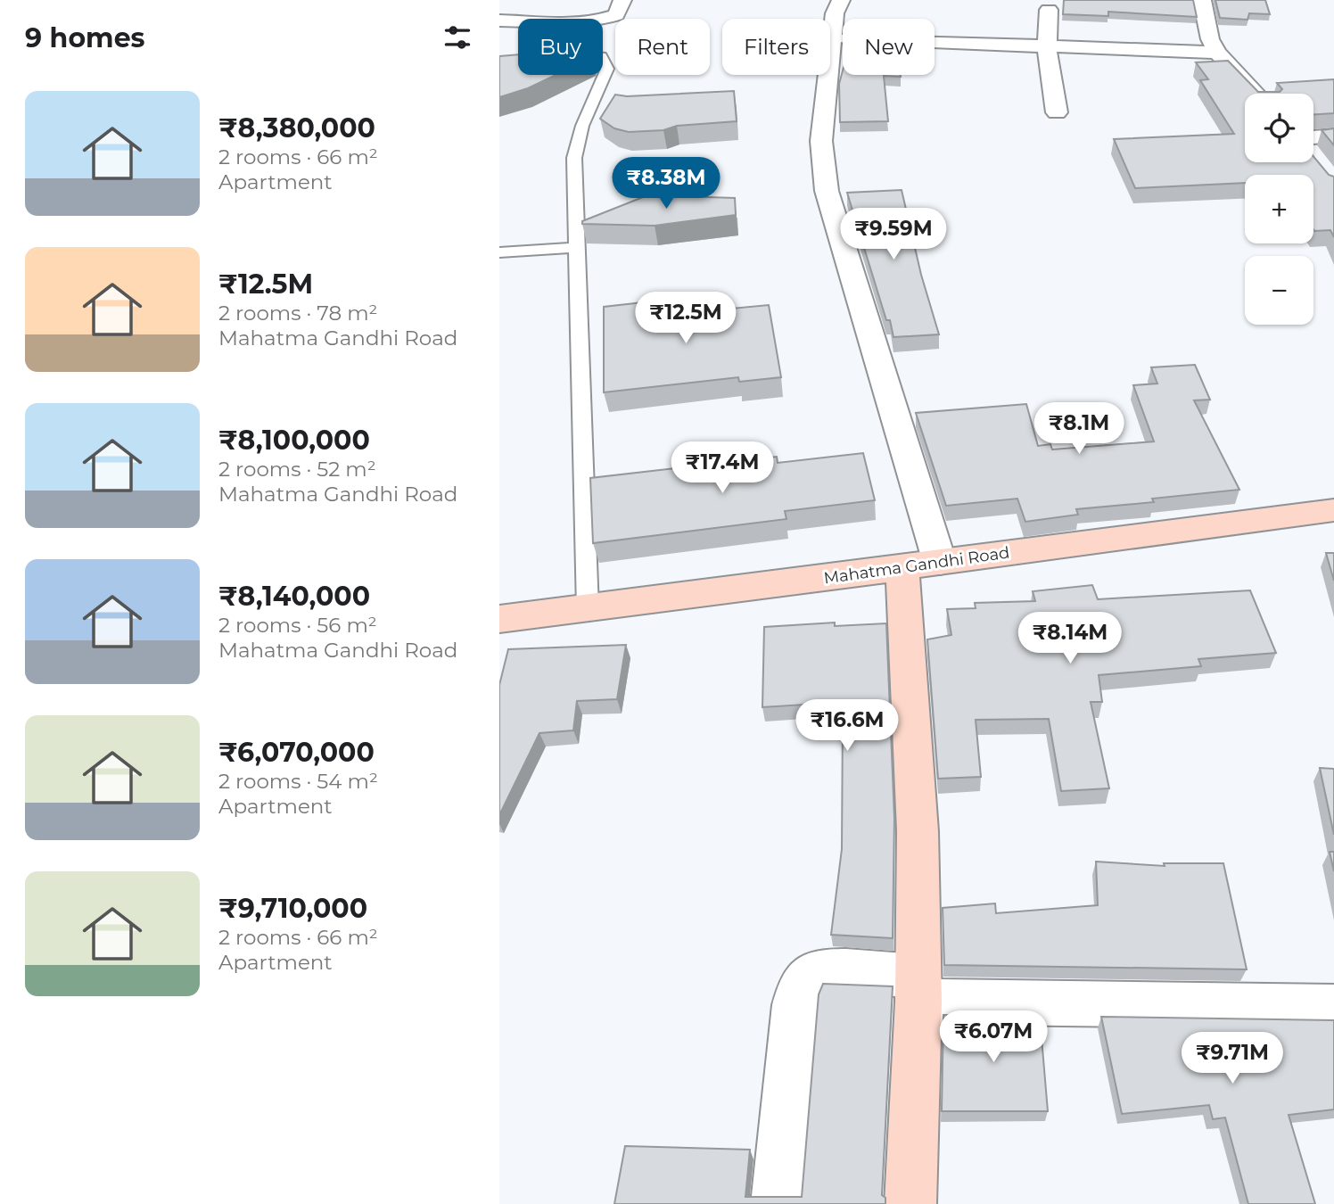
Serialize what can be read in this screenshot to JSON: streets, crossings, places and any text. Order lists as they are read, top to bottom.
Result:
{
  "streets": {
    "main road": ["Mahatma Gandhi Road"]
  },
  "page": {
    "heading": "9 homes",
    "chip": [
      "Buy",
      "Rent",
      "Filters",
      "New"
    ],
    "list": [
      {
        "name": "₹8,380,000",
        "note": "2 rooms · 66 m² · Apartment"
      },
      {
        "name": "₹12.5M",
        "note": "2 rooms · 78 m² · Mahatma Gandhi Road"
      },
      {
        "name": "₹8,100,000",
        "note": "2 rooms · 52 m² · Mahatma Gandhi Road"
      },
      {
        "name": "₹8,140,000",
        "note": "2 rooms · 56 m² · Mahatma Gandhi Road"
      },
      {
        "name": "₹6,070,000",
        "note": "2 rooms · 54 m² · Apartment"
      },
      {
        "name": "₹9,710,000",
        "note": "2 rooms · 66 m² · Apartment"
      }
    ],
    "map_buttons": ["+", "−"],
    "price": [
      "₹8.38M",
      "₹9.59M",
      "₹12.5M",
      "₹8.1M",
      "₹17.4M",
      "₹8.14M",
      "₹16.6M",
      "₹6.07M",
      "₹9.71M"
    ]
  }
}
